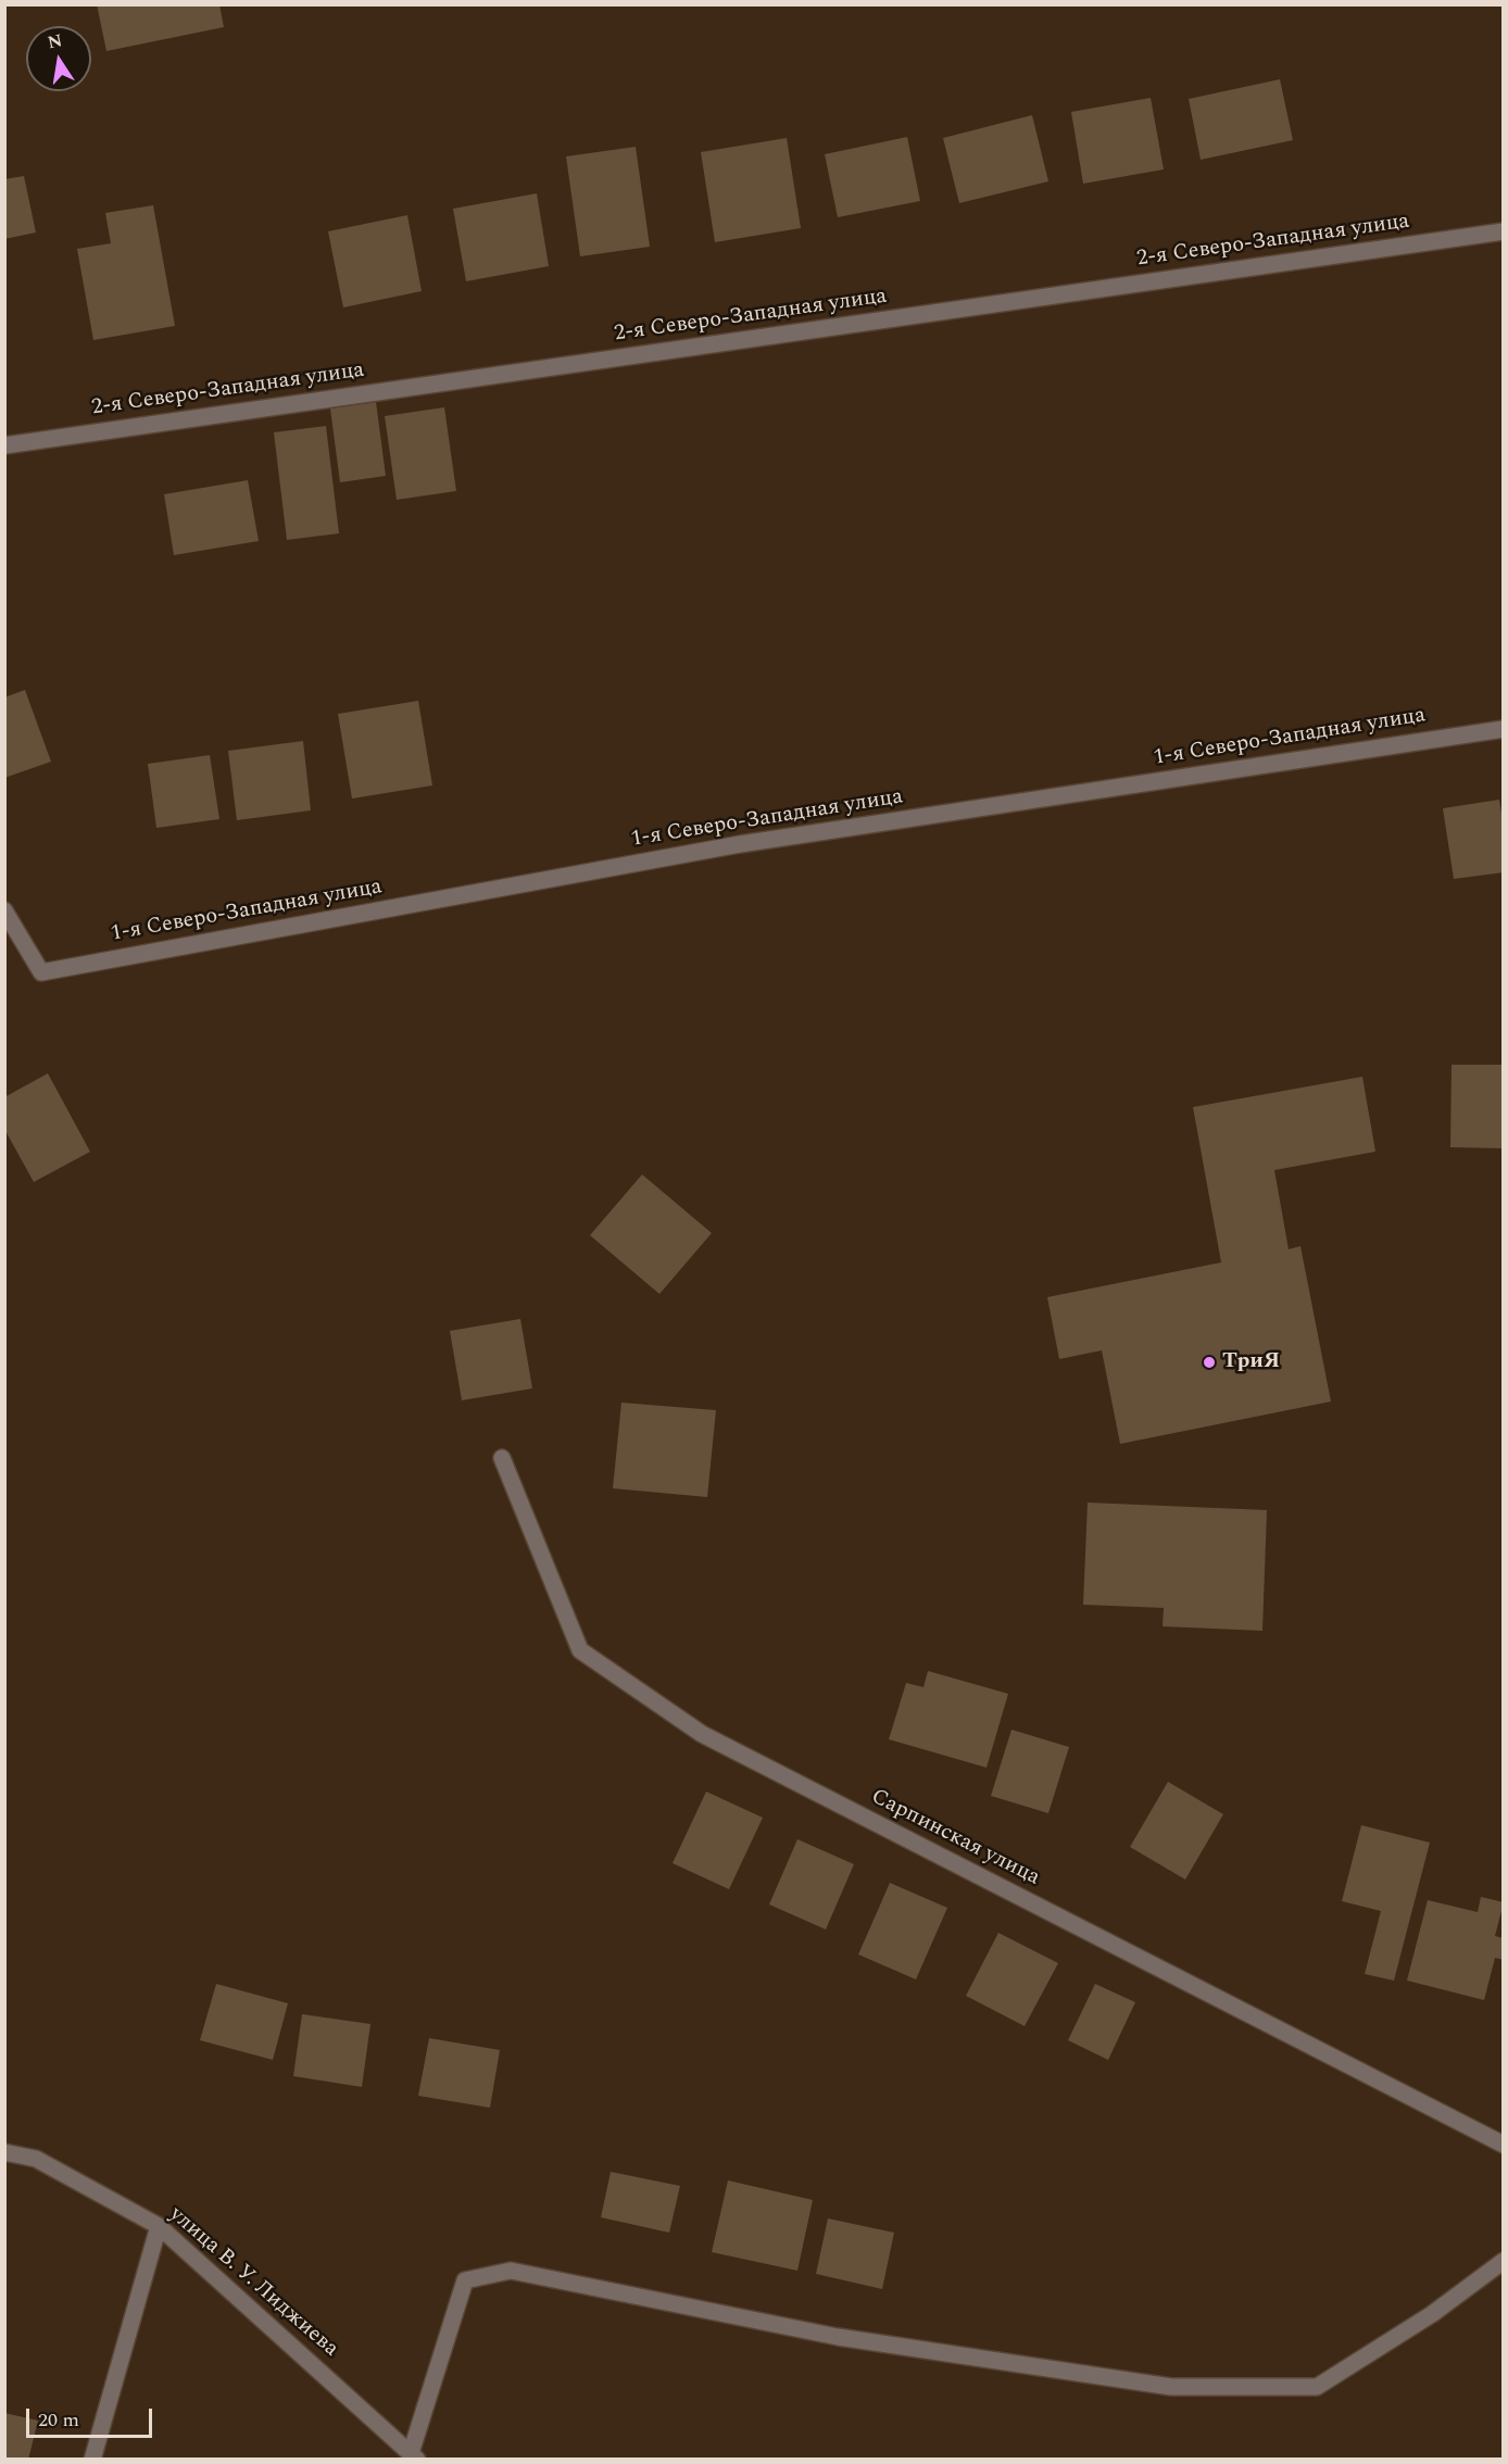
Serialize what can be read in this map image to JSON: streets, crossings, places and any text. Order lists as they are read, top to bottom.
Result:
{
  "streets": {
    "street": [
      "2-я Северо-Западная улица",
      "1-я Северо-Западная улица",
      "Сарпинская улица",
      "улица В. У. Лиджиева"
    ]
  },
  "places": ["ТриЯ"],
  "scale_bar": "20 m",
  "north": "top"
}
